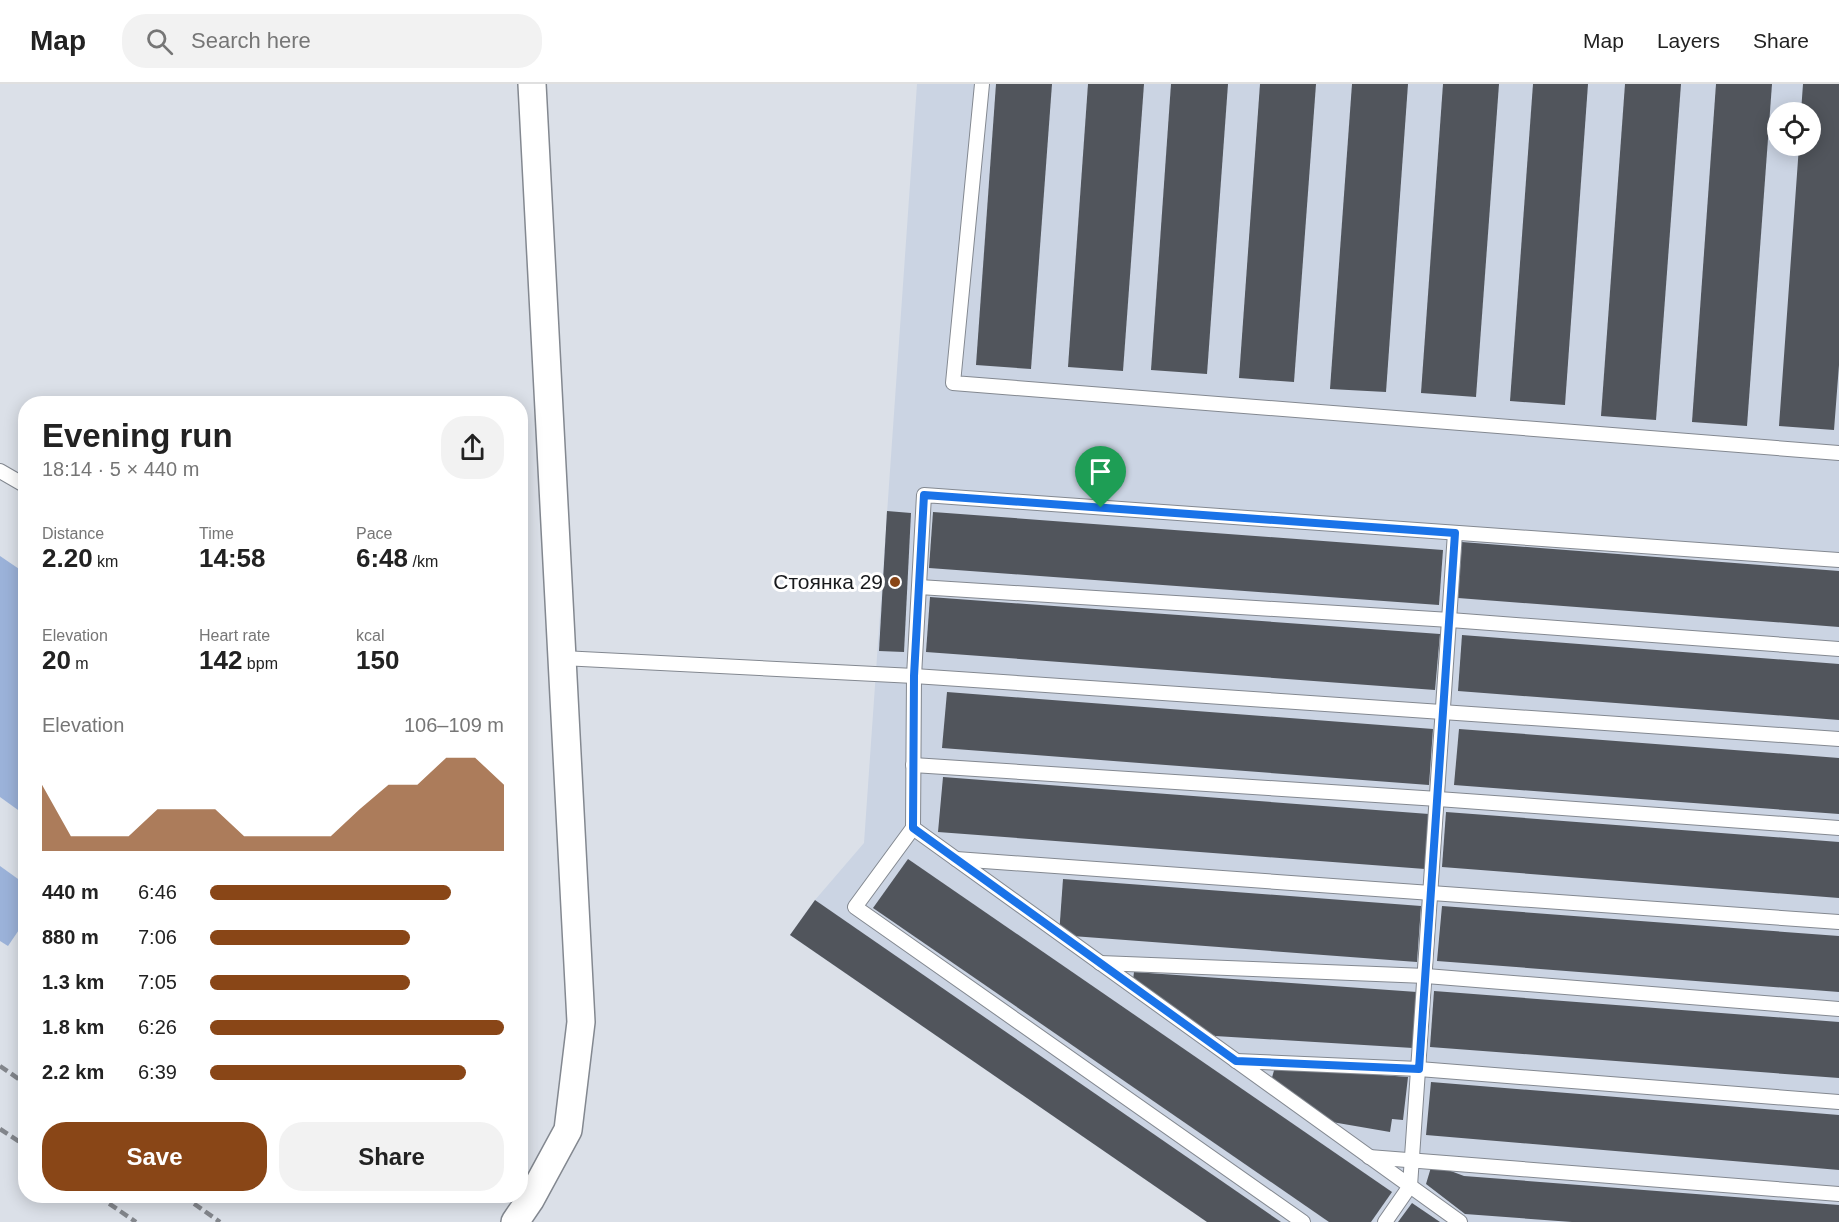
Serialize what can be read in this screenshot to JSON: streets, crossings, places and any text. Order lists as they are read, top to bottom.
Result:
{
  "places": ["Стоянка 29"],
  "page": {
    "header": "Map",
    "search": "Search here",
    "nav": ["Map", "Layers", "Share"],
    "heading": ["Evening run", "18:14 · 5 × 440 m"],
    "stats": [
      ["Distance", "2.20 km"],
      ["Time", "14:58"],
      ["Pace", "6:48 /km"],
      ["Elevation", "20 m"],
      ["Heart rate", "142 bpm"],
      ["kcal", "150"]
    ],
    "chart": ["Elevation", "106–109 m"],
    "list": [
      {
        "name": "440 m",
        "note": "6:46"
      },
      {
        "name": "880 m",
        "note": "7:06"
      },
      {
        "name": "1.3 km",
        "note": "7:05"
      },
      {
        "name": "1.8 km",
        "note": "6:26"
      },
      {
        "name": "2.2 km",
        "note": "6:39"
      }
    ],
    "buttons": ["Save", "Share"]
  }
}
